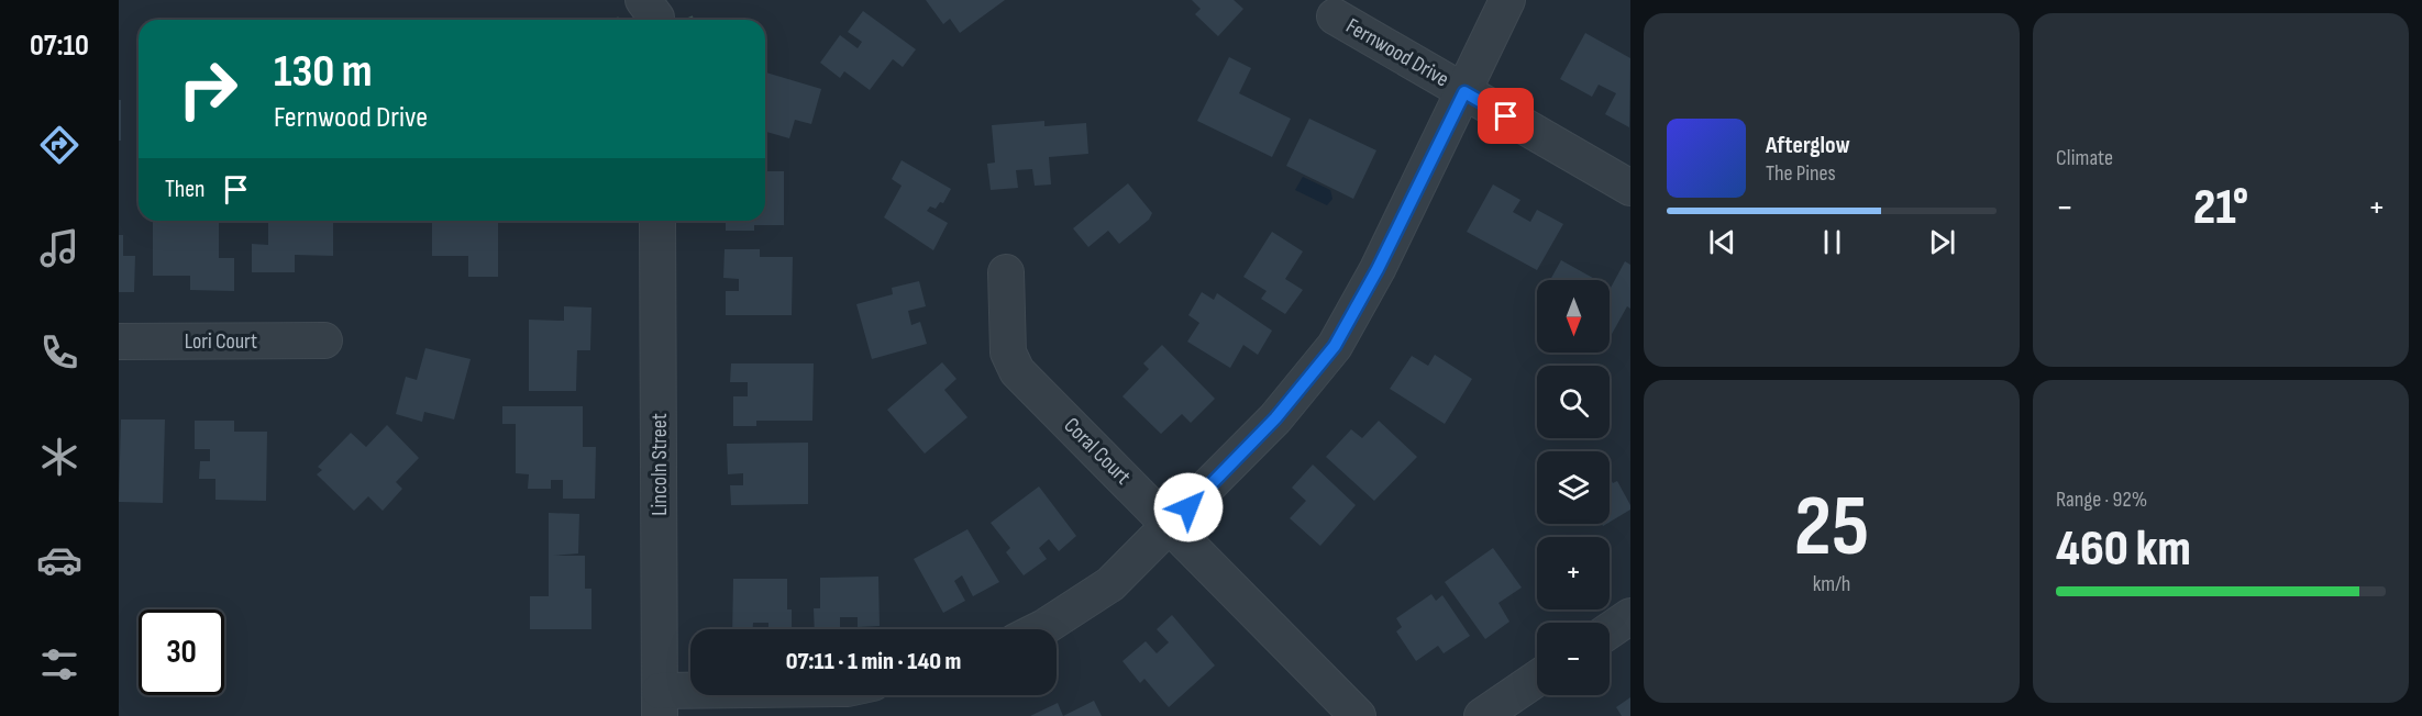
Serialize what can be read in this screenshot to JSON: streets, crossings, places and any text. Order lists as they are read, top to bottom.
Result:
{
  "streets": {
    "street": [
      "Fernwood Drive",
      "Lori Court",
      "Coral Court",
      "Lincoln Street"
    ]
  },
  "north": "bottom",
  "page": {
    "tabs": "07:10",
    "tile": [
      "Climate",
      ["25", "km/h"],
      ["Range · 92%", "460 km"]
    ],
    "turn": ["130 m", "Fernwood Drive"],
    "song": ["Afterglow", "The Pines"],
    "then": "Then",
    "heat": ["−", "21°", "+"],
    "map_buttons": ["+", "−"],
    "limit": "30",
    "trip": "07:11 · 1 min · 140 m"
  }
}
